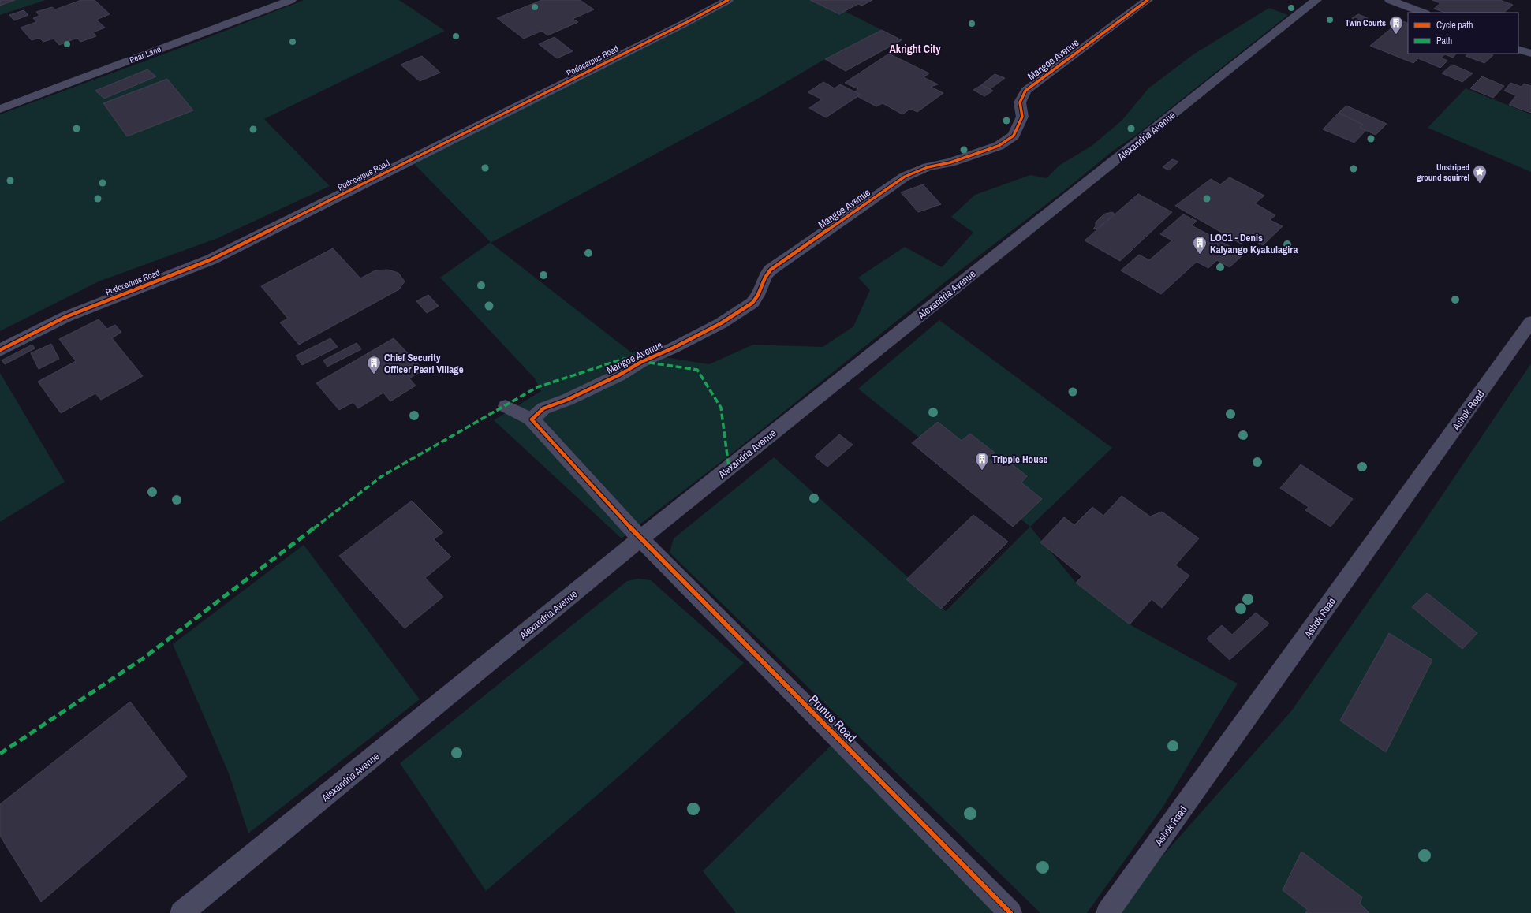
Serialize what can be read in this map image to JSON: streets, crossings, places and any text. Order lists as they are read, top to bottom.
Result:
{
  "streets": {
    "street": [
      "Pear Lane",
      "Mangoe Avenue",
      "Podocarpus Road",
      "Alexandria Avenue",
      "Ashok Road",
      "Prunus Road"
    ]
  },
  "crossings": [
    ["Mangoe Avenue", "Prunus Road"],
    ["Alexandria Avenue", "Prunus Road"]
  ],
  "districts": ["Akright City"],
  "places": {
    "building": [
      "Twin Courts",
      "LOC1 - Denis Kalyango Kyakulagira",
      "Chief Security Officer Pearl Village",
      "Tripple House"
    ],
    "place": ["Unstriped ground squirrel"]
  },
  "legend": ["Cycle path", "Path"]
}
